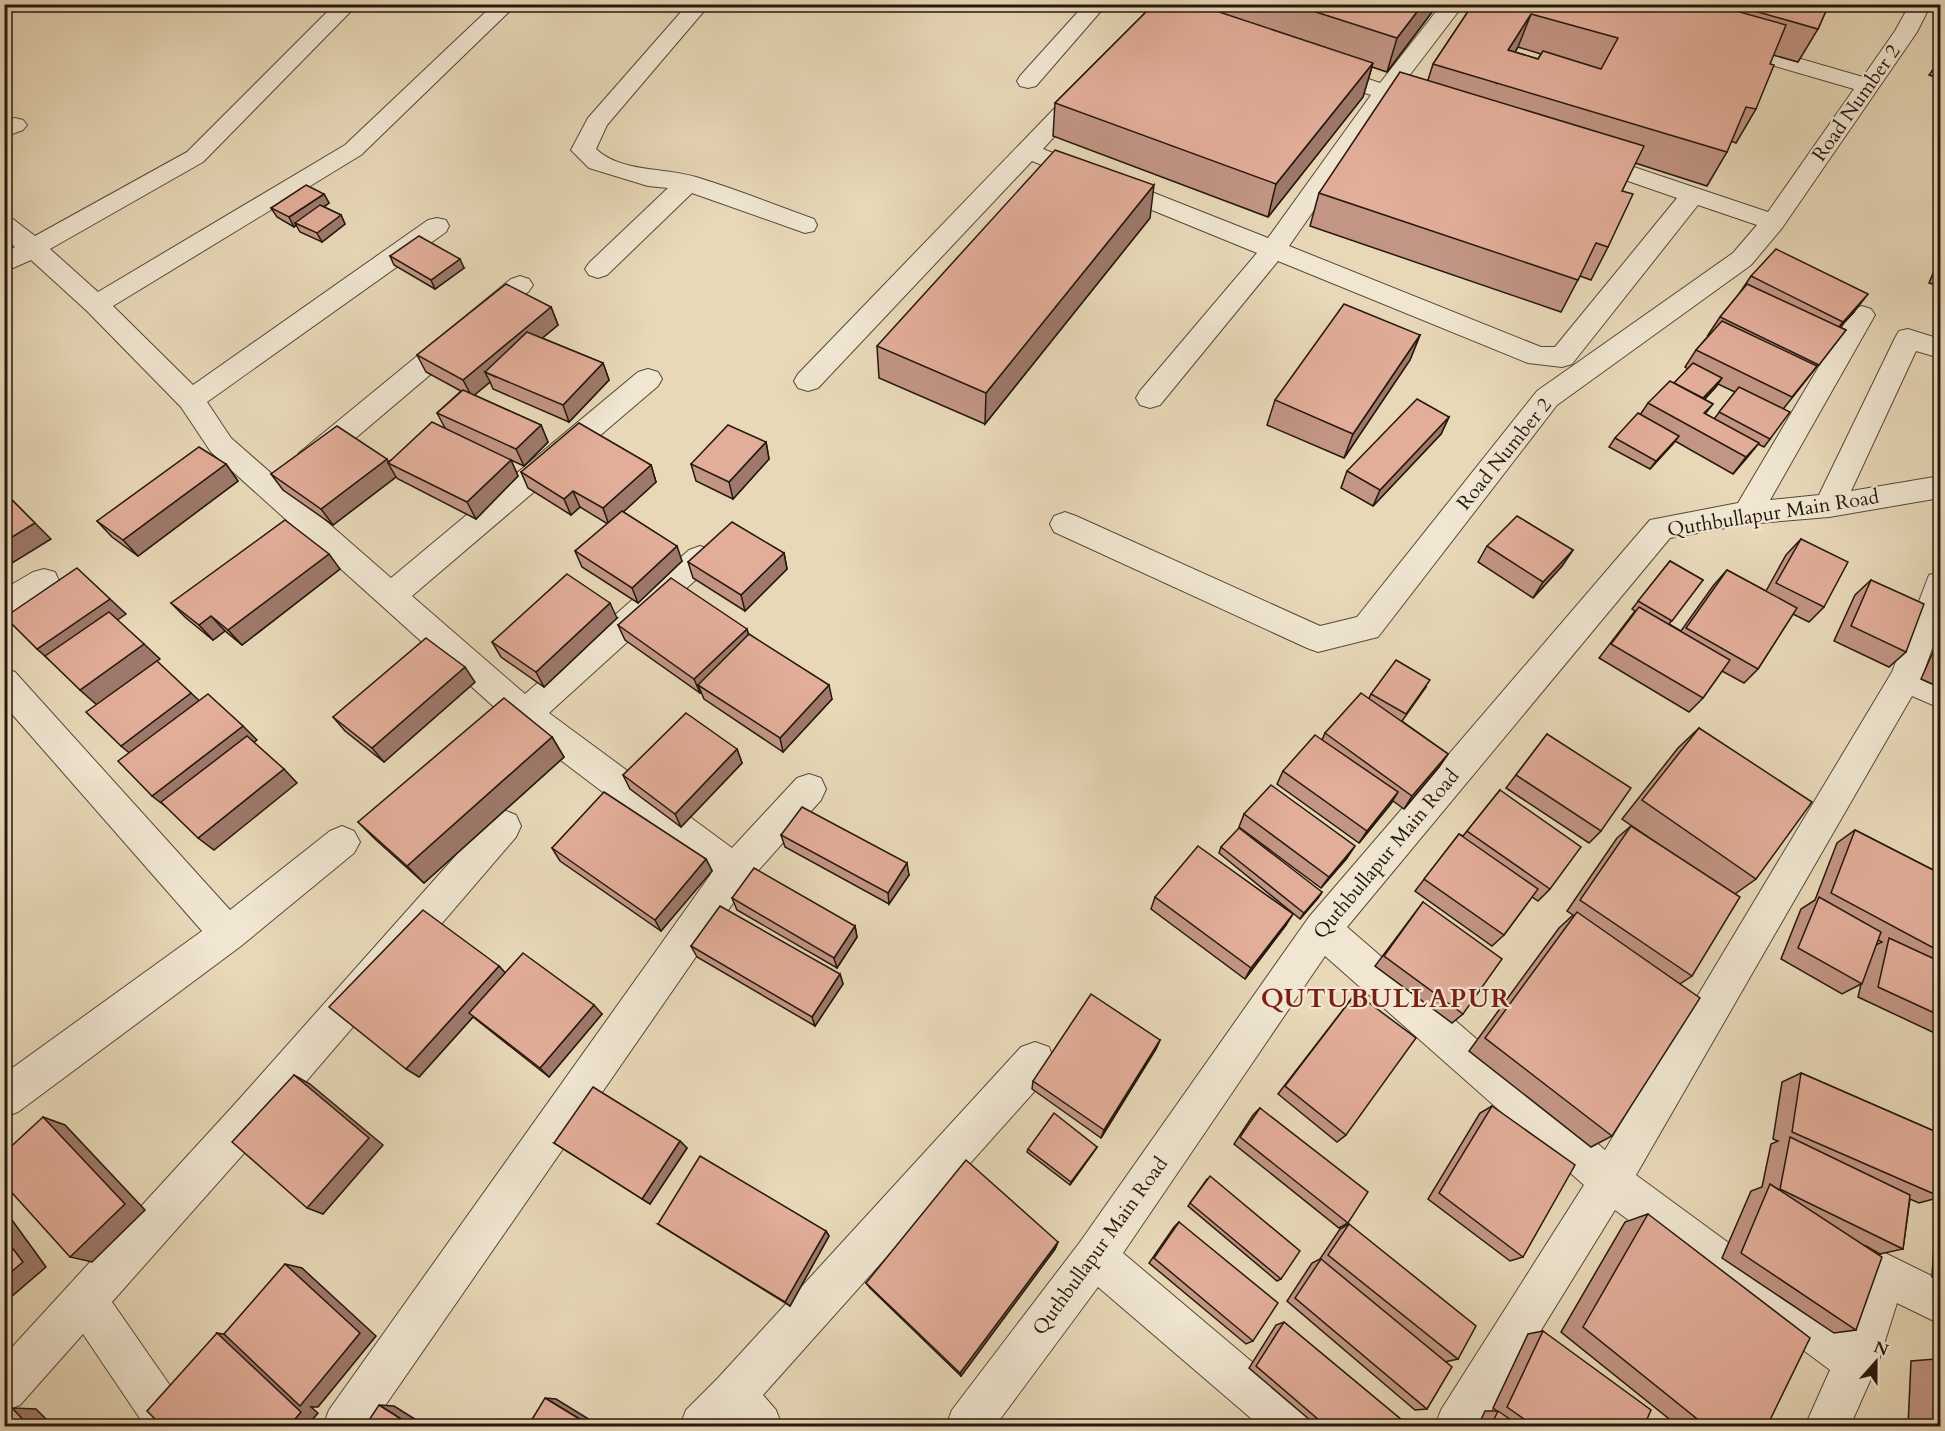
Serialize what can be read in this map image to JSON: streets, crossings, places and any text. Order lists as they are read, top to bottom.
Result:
{
  "streets": {
    "street": ["Road Number 2", "Quthbullapur Main Road"]
  },
  "districts": ["QUTUBULLAPUR"],
  "north": "top"
}
